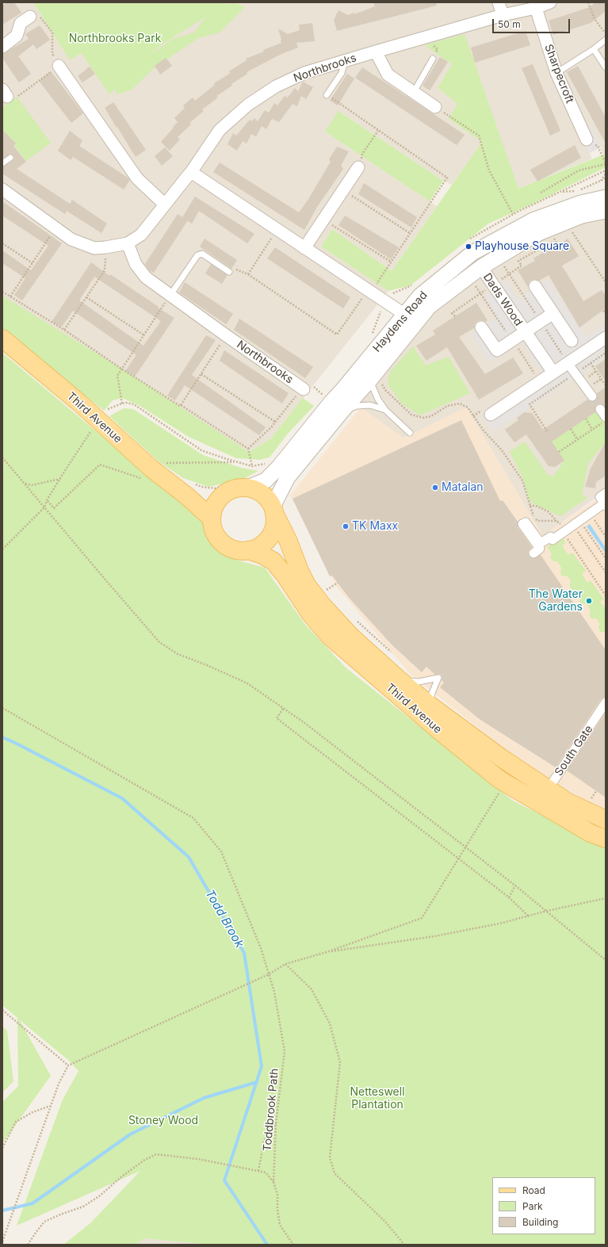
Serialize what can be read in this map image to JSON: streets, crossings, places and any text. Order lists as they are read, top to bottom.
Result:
{
  "streets": {
    "main road": ["Third Avenue"],
    "street": [
      "Northbrooks",
      "Sharpecroft",
      "Dads Wood",
      "Haydens Road",
      "South Gate"
    ],
    "path": ["Toddbrook Path"]
  },
  "crossings": [
    ["Dads Wood", "Haydens Road"],
    ["Haydens Road", "Third Avenue"]
  ],
  "water": ["Todd Brook"],
  "parks": ["Northbrooks Park", "Netteswell Plantation", "Stoney Wood"],
  "places": [
    "Playhouse Square",
    "Matalan",
    "TK Maxx",
    "The Water Gardens"
  ],
  "legend": ["Road", "Park", "Building"],
  "scale_bar": "50 m"
}
